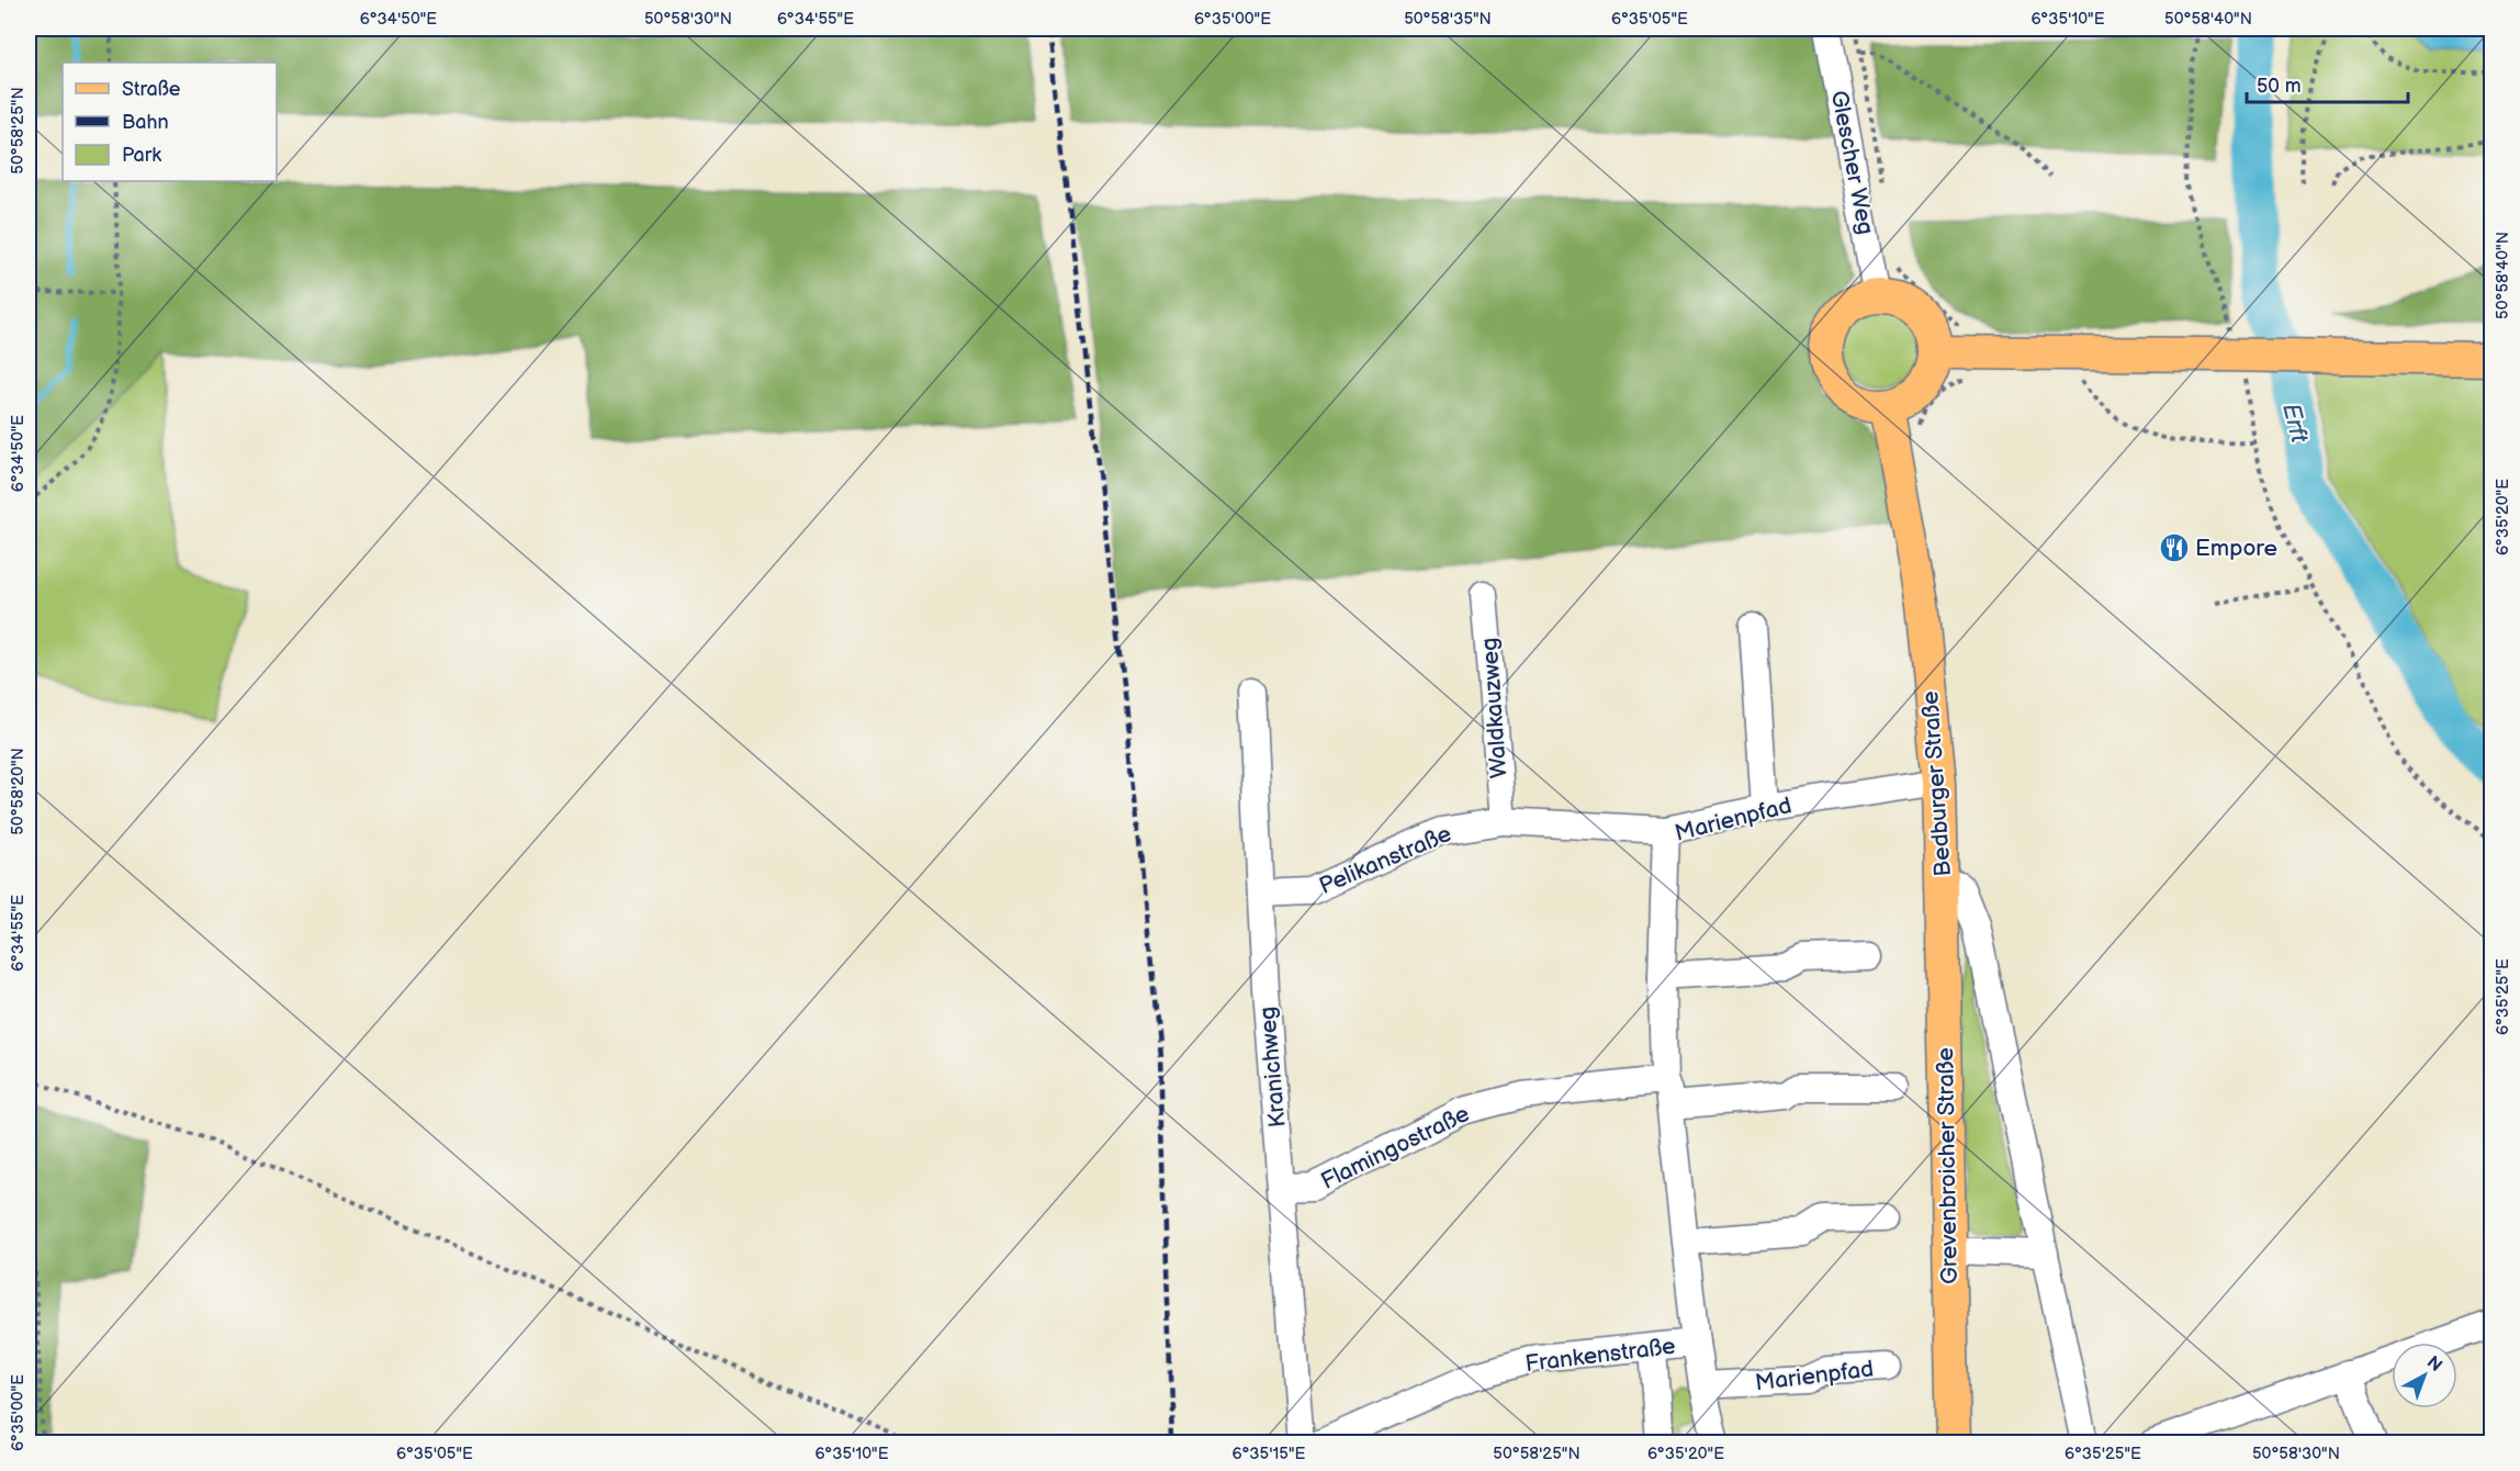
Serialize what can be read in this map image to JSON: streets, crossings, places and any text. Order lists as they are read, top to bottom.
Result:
{
  "streets": {
    "main road": ["Bedburger Straße", "Grevenbroicher Straße"],
    "street": [
      "Glescher Weg",
      "Waldkauzweg",
      "Marienpfad",
      "Pelikanstraße",
      "Kranichweg",
      "Flamingostraße",
      "Frankenstraße"
    ]
  },
  "crossings": [
    ["Glescher Weg", "Bedburger Straße"],
    ["Waldkauzweg", "Pelikanstraße"],
    ["Bedburger Straße", "Marienpfad"],
    ["Bedburger Straße", "Grevenbroicher Straße"],
    ["Marienpfad", "Pelikanstraße"],
    ["Marienpfad", "Flamingostraße"],
    ["Marienpfad", "Frankenstraße"],
    ["Pelikanstraße", "Kranichweg"],
    ["Kranichweg", "Flamingostraße"]
  ],
  "water": ["Erft"],
  "places": {
    "restaurant": ["Empore"]
  },
  "legend": ["Straße", "Bahn", "Park"],
  "scale_bar": "50 m",
  "north": "top right",
  "coordinates": [
    "6°34'50\"E",
    "50°58'30\"N",
    "6°34'55\"E",
    "6°35'00\"E",
    "50°58'35\"N",
    "6°35'05\"E",
    "6°35'10\"E",
    "50°58'40\"N",
    "50°58'25\"N",
    "6°35'20\"E",
    "50°58'20\"N",
    "6°35'25\"E",
    "6°35'15\"E"
  ]
}
